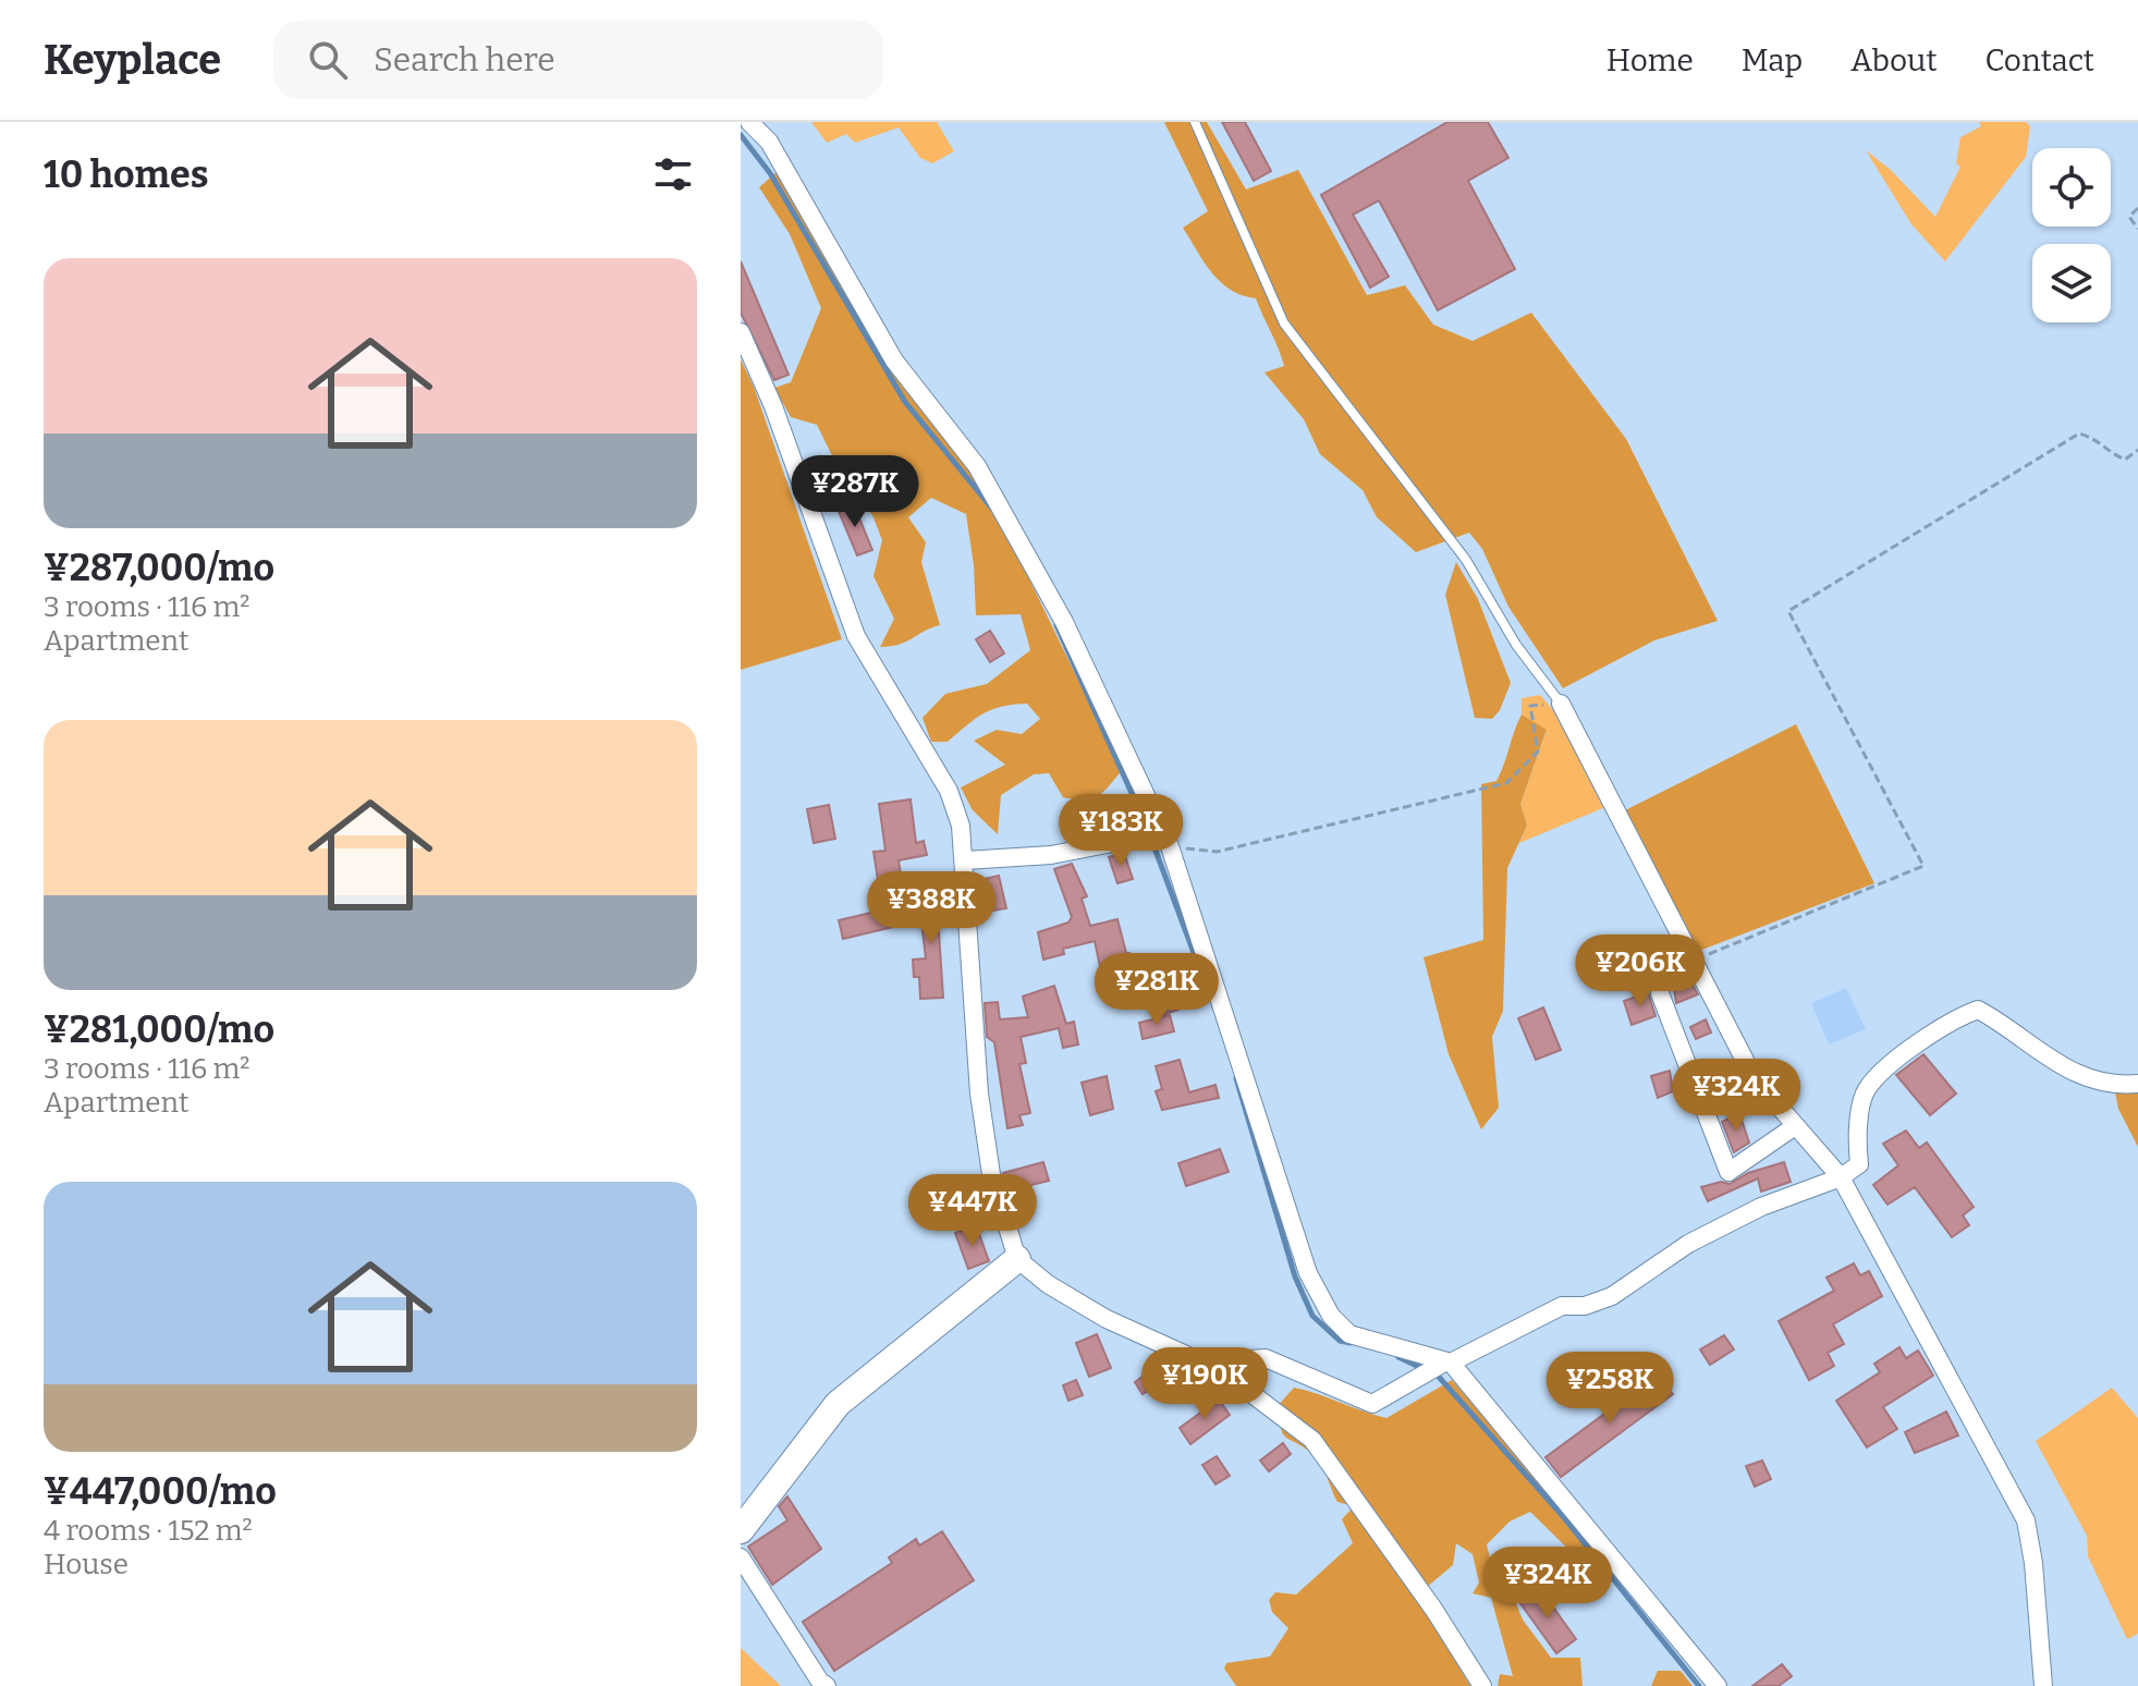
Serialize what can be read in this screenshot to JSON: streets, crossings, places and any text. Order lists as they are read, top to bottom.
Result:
{
  "page": {
    "header": "Keyplace",
    "search": "Search here",
    "nav": [
      "Home",
      "Map",
      "About",
      "Contact"
    ],
    "heading": "10 homes",
    "list": [
      {
        "name": "¥287,000/mo",
        "note": "3 rooms · 116 m² · Apartment"
      },
      {
        "name": "¥281,000/mo",
        "note": "3 rooms · 116 m² · Apartment"
      },
      {
        "name": "¥447,000/mo",
        "note": "4 rooms · 152 m² · House"
      }
    ],
    "price": [
      "¥287K",
      "¥183K",
      "¥388K",
      "¥206K",
      "¥281K",
      "¥324K",
      "¥447K",
      "¥190K",
      "¥258K",
      "¥324K"
    ]
  }
}
